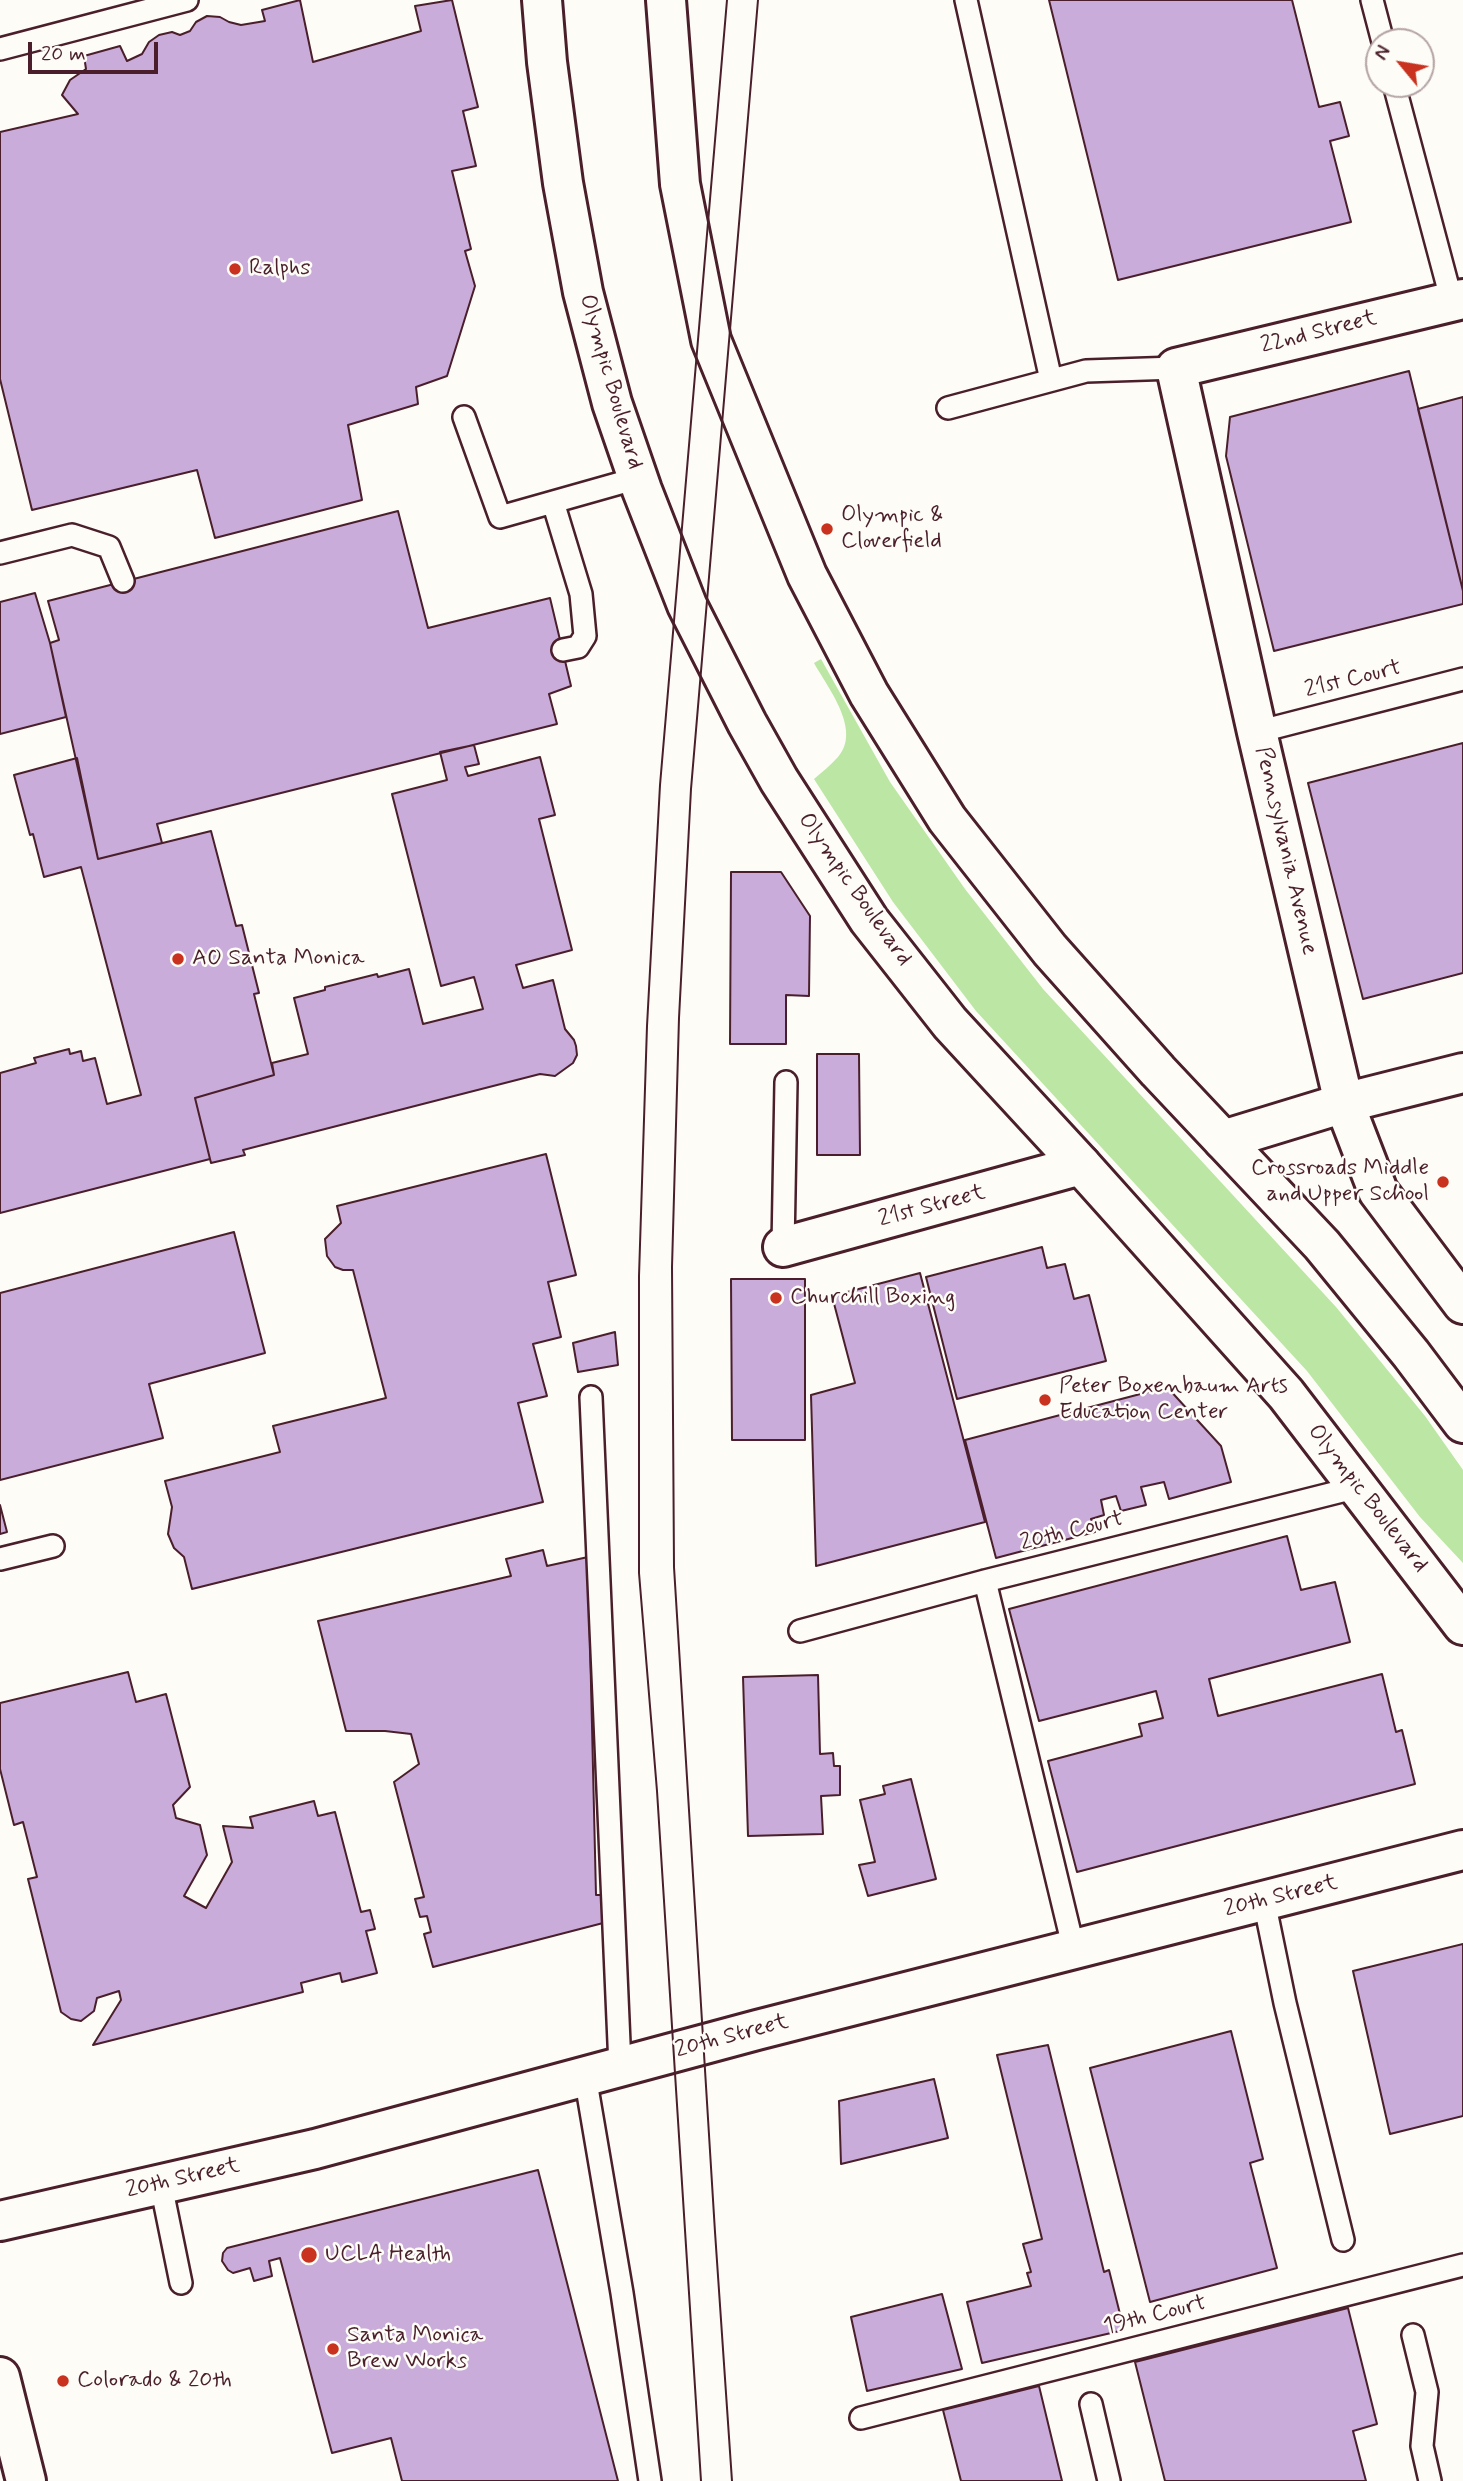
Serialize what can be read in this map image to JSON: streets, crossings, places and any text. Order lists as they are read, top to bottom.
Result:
{
  "streets": {
    "main road": [
      "22nd Street",
      "Olympic Boulevard",
      "Pennsylvania Avenue",
      "21st Street",
      "20th Street"
    ],
    "lane": ["21st Court", "20th Court", "19th Court"]
  },
  "crossings": [
    ["22nd Street", "Pennsylvania Avenue"],
    ["Olympic Boulevard", "21st Street"],
    ["Olympic Boulevard", "20th Court"],
    ["21st Court", "Pennsylvania Avenue"]
  ],
  "places": [
    "Ralphs",
    "Olympic & Cloverfield",
    "AO Santa Monica",
    "Crossroads Middle and Upper School",
    "Churchill Boxing",
    "Peter Boxenbaum Arts Education Center",
    "UCLA Health",
    "Santa Monica Brew Works",
    "Colorado & 20th"
  ],
  "scale_bar": "20 m",
  "north": "top left"
}
